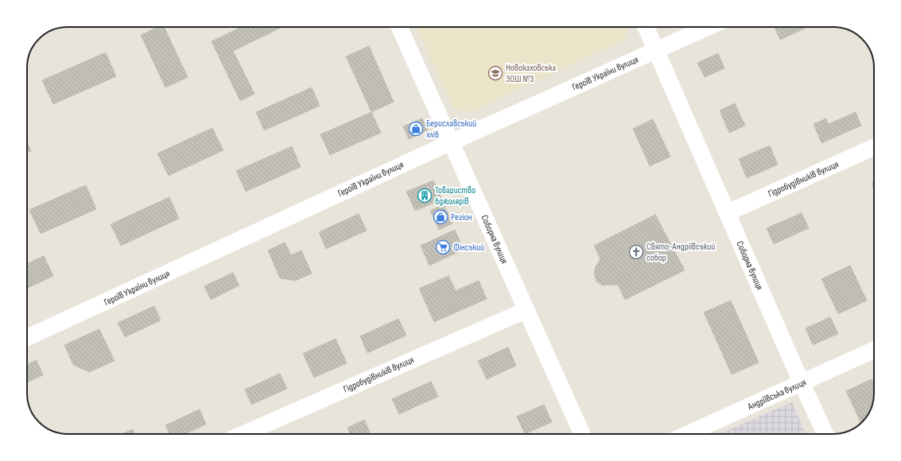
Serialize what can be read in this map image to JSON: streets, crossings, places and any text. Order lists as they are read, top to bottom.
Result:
{
  "streets": {
    "street": [
      "Героїв України вулиця",
      "Гідробудівників вулиця",
      "Соборна вулиця",
      "Андріївська вулиця"
    ]
  },
  "crossings": [
    ["Героїв України вулиця", "Соборна вулиця"],
    ["Гідробудівників вулиця", "Соборна вулиця"],
    ["Соборна вулиця", "Андріївська вулиця"]
  ],
  "places": {
    "school or university": ["Новокаховська ЗОШ №3"],
    "shop": ["Бериславський хліб", "Регіон"],
    "building": ["Товариство бджолярів"],
    "supermarket": ["Фінський"],
    "church": ["Свято-Андріївський собор"]
  }
}
